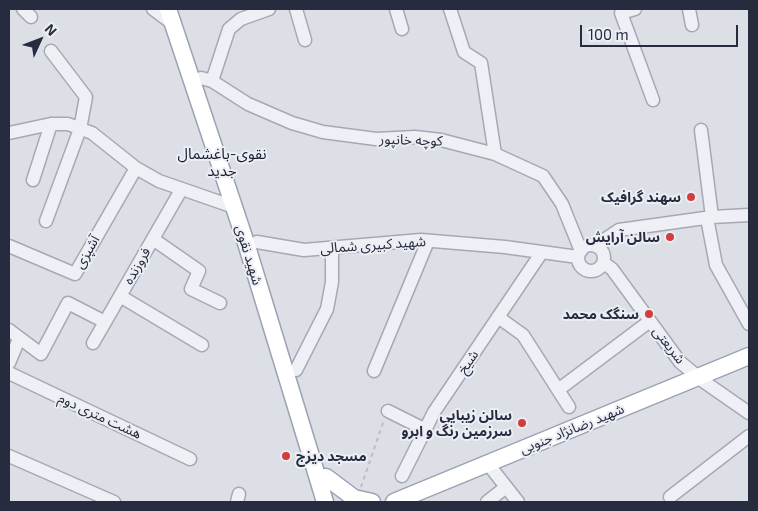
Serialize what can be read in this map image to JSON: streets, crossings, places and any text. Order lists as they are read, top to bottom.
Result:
{
  "streets": {
    "main road": ["شهید نقوی", "شهید رضانژاد جنوبی"],
    "street": [
      "کوچه خانپور",
      "شهید کبیری شمالی",
      "آشپزی",
      "فروزنده",
      "شریعتی",
      "شیخ",
      "هشت متری دوم"
    ]
  },
  "crossings": [
    ["کوچه خانپور", "شهید کبیری شمالی"],
    ["کوچه خانپور", "شهید نقوی"],
    ["کوچه خانپور", "شریعتی"],
    ["شهید کبیری شمالی", "شهید نقوی"],
    ["شهید کبیری شمالی", "شریعتی"],
    ["شهید کبیری شمالی", "شیخ"]
  ],
  "districts": ["نقوی-باغشمال جدید"],
  "places": [
    "سهند گرافیک",
    "سالن آرایش",
    "سنگک محمد",
    "سالن زیبایی سرزمین رنگ و ابرو",
    "مسجد دیزج"
  ],
  "scale_bar": "100 m",
  "north": "top right"
}
